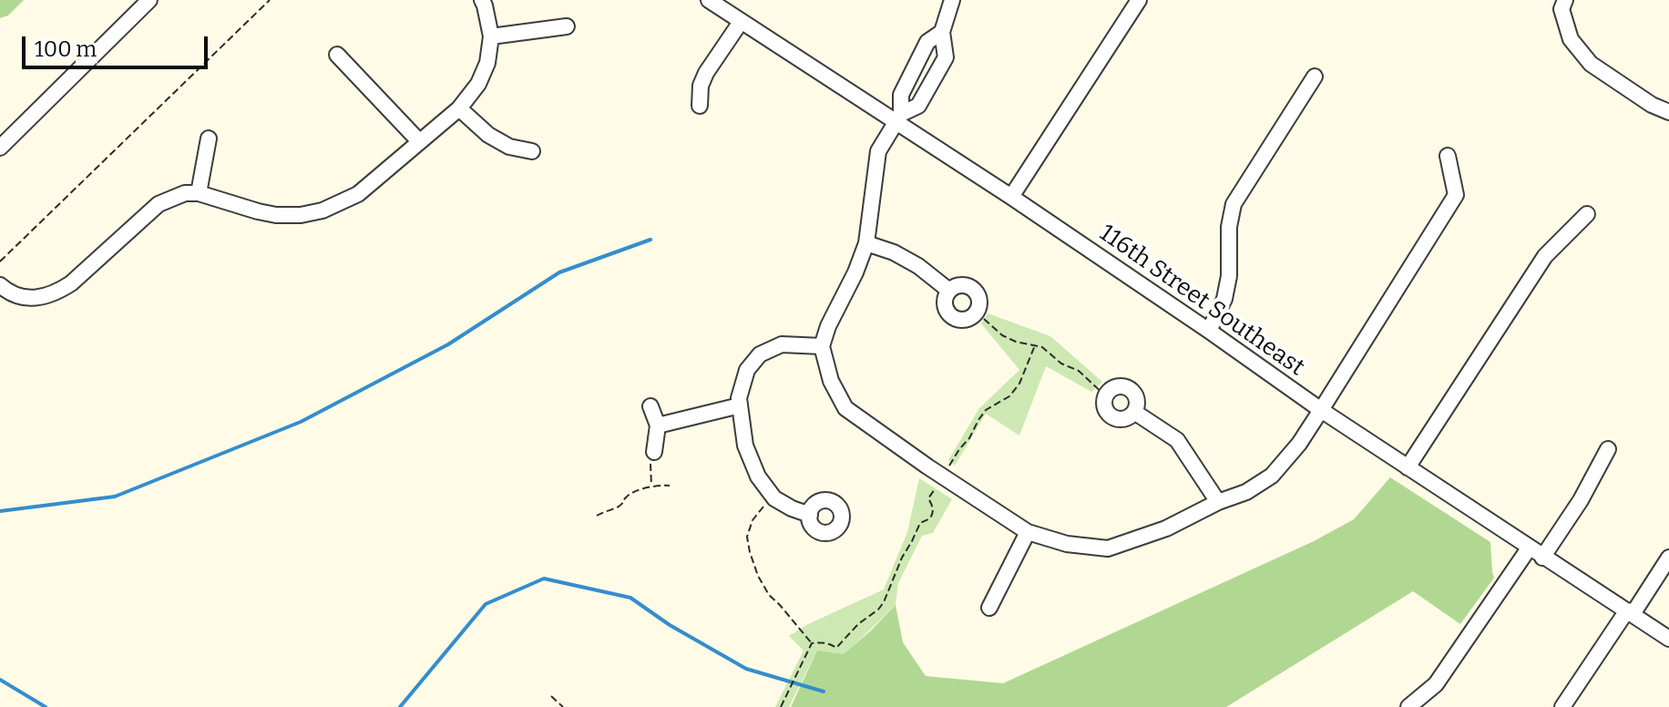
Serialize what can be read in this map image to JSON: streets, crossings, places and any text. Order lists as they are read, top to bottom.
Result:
{
  "streets": {
    "street": ["116th Street Southeast"]
  },
  "scale_bar": "100 m"
}
